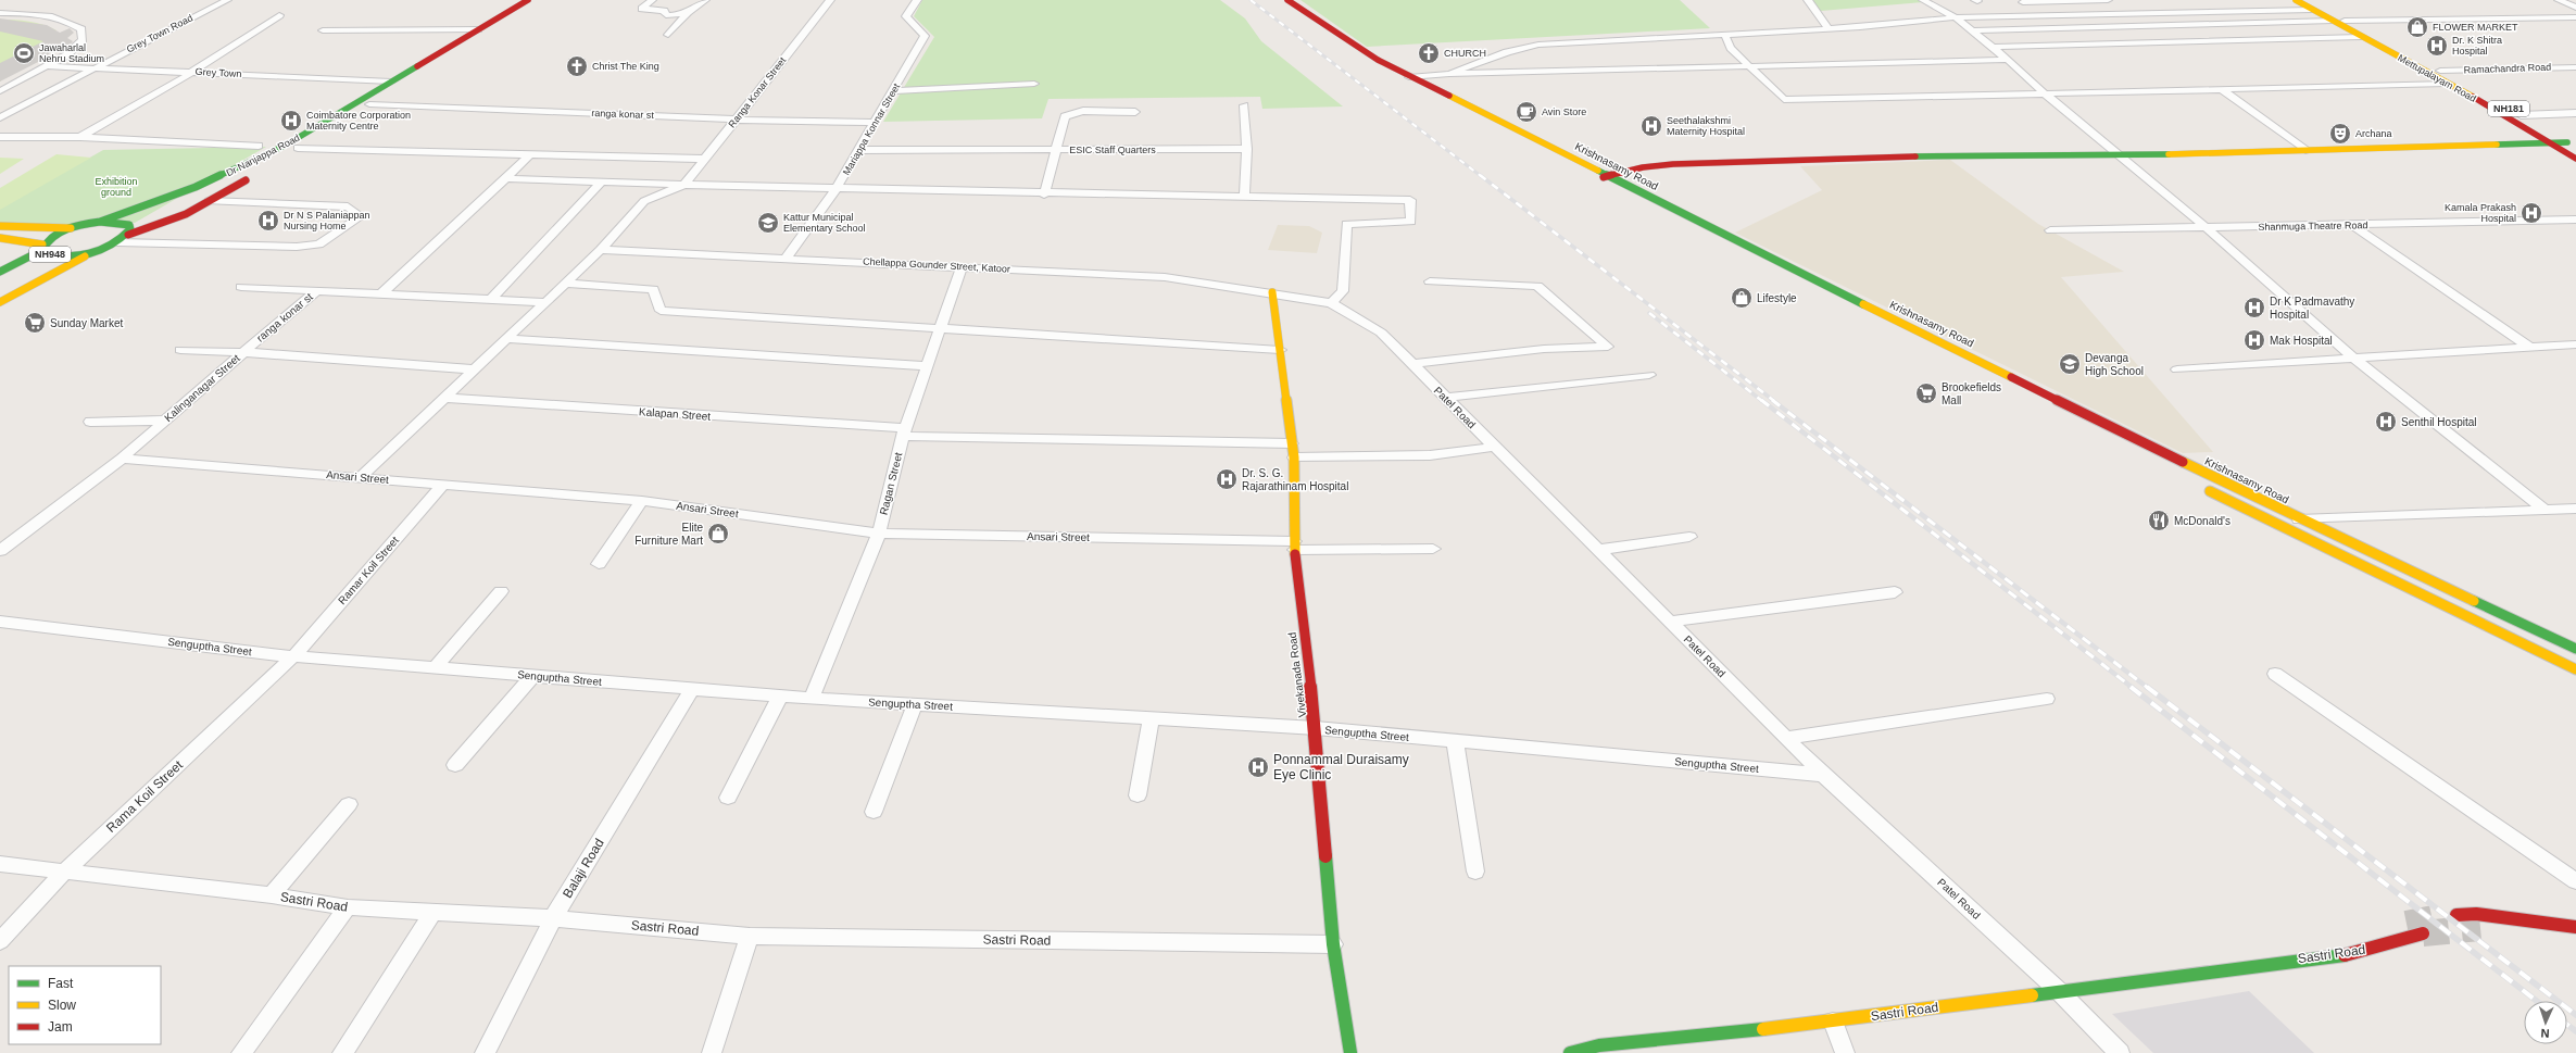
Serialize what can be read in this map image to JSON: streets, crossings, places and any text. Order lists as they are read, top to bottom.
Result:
{
  "streets": {
    "main road": [
      "Mettupalayam Road",
      "NH181",
      "Dr Nanjappa Road",
      "Krishnasamy Road",
      "NH948",
      "Vivekanada Road",
      "Sastri Road"
    ],
    "street": [
      "Grey Town Road",
      "Ramachandra Road",
      "Grey Town",
      "Ranga Konar Street",
      "ranga konar st",
      "Mariappa Konnar Street",
      "ESIC Staff Quarters",
      "Shanmuga Theatre Road",
      "Chellappa Gounder Street, Katoor",
      "Kalinganagar Street",
      "Patel Road",
      "Kalapan Street",
      "Ansari Street",
      "Ragan Street",
      "Ramar Koil Street",
      "Senguptha Street",
      "Rama Koil Street",
      "Balaji Road"
    ]
  },
  "crossings": [
    ["Grey Town Road", "Grey Town"],
    ["Ramachandra Road", "Mettupalayam Road"],
    ["Grey Town", "Dr Nanjappa Road"],
    ["Ranga Konar Street", "ranga konar st"],
    ["ranga konar st", "Mariappa Konnar Street"],
    ["ranga konar st", "Dr Nanjappa Road"],
    ["ranga konar st", "Kalinganagar Street"],
    ["Mariappa Konnar Street", "Chellappa Gounder Street, Katoor"],
    ["Dr Nanjappa Road", "NH948"],
    ["Chellappa Gounder Street, Katoor", "Patel Road"],
    ["Chellappa Gounder Street, Katoor", "Ragan Street"],
    ["Chellappa Gounder Street, Katoor", "Vivekanada Road"],
    ["Kalinganagar Street", "Ansari Street"],
    ["Patel Road", "Senguptha Street"],
    ["Patel Road", "Vivekanada Road"],
    ["Patel Road", "Sastri Road"],
    ["Kalapan Street", "Ragan Street"],
    ["Ansari Street", "Ragan Street"],
    ["Ansari Street", "Ramar Koil Street"],
    ["Ansari Street", "Vivekanada Road"],
    ["Ragan Street", "Senguptha Street"],
    ["Ramar Koil Street", "Senguptha Street"],
    ["Ramar Koil Street", "Rama Koil Street"],
    ["Senguptha Street", "Vivekanada Road"],
    ["Senguptha Street", "Rama Koil Street"],
    ["Senguptha Street", "Balaji Road"],
    ["Vivekanada Road", "Sastri Road"],
    ["Rama Koil Street", "Sastri Road"],
    ["Balaji Road", "Sastri Road"]
  ],
  "parks": ["Exhibition ground"],
  "places": {
    "shop": ["FLOWER MARKET", "Lifestyle", "Elite Furniture Mart"],
    "hospital": [
      "Dr. K Shitra Hospital",
      "Coimbatore Corporation Maternity Centre",
      "Seethalakshmi Maternity Hospital",
      "Kamala Prakash Hospital",
      "Dr N S Palaniappan Nursing Home",
      "Dr K Padmavathy Hospital",
      "Mak Hospital",
      "Senthil Hospital",
      "Dr. S. G. Rajarathinam Hospital",
      "Ponnammal Duraisamy Eye Clinic"
    ],
    "sports": ["Jawaharlal Nehru Stadium"],
    "church": ["CHURCH", "Christ The King"],
    "cafe": ["Avin Store"],
    "theatre": ["Archana"],
    "school or university": ["Kattur Municipal Elementary School", "Devanga High School"],
    "supermarket": ["Sunday Market", "Brookefields Mall"],
    "restaurant": ["McDonald's"]
  },
  "legend": ["Fast", "Slow", "Jam"],
  "north": "bottom"
}
